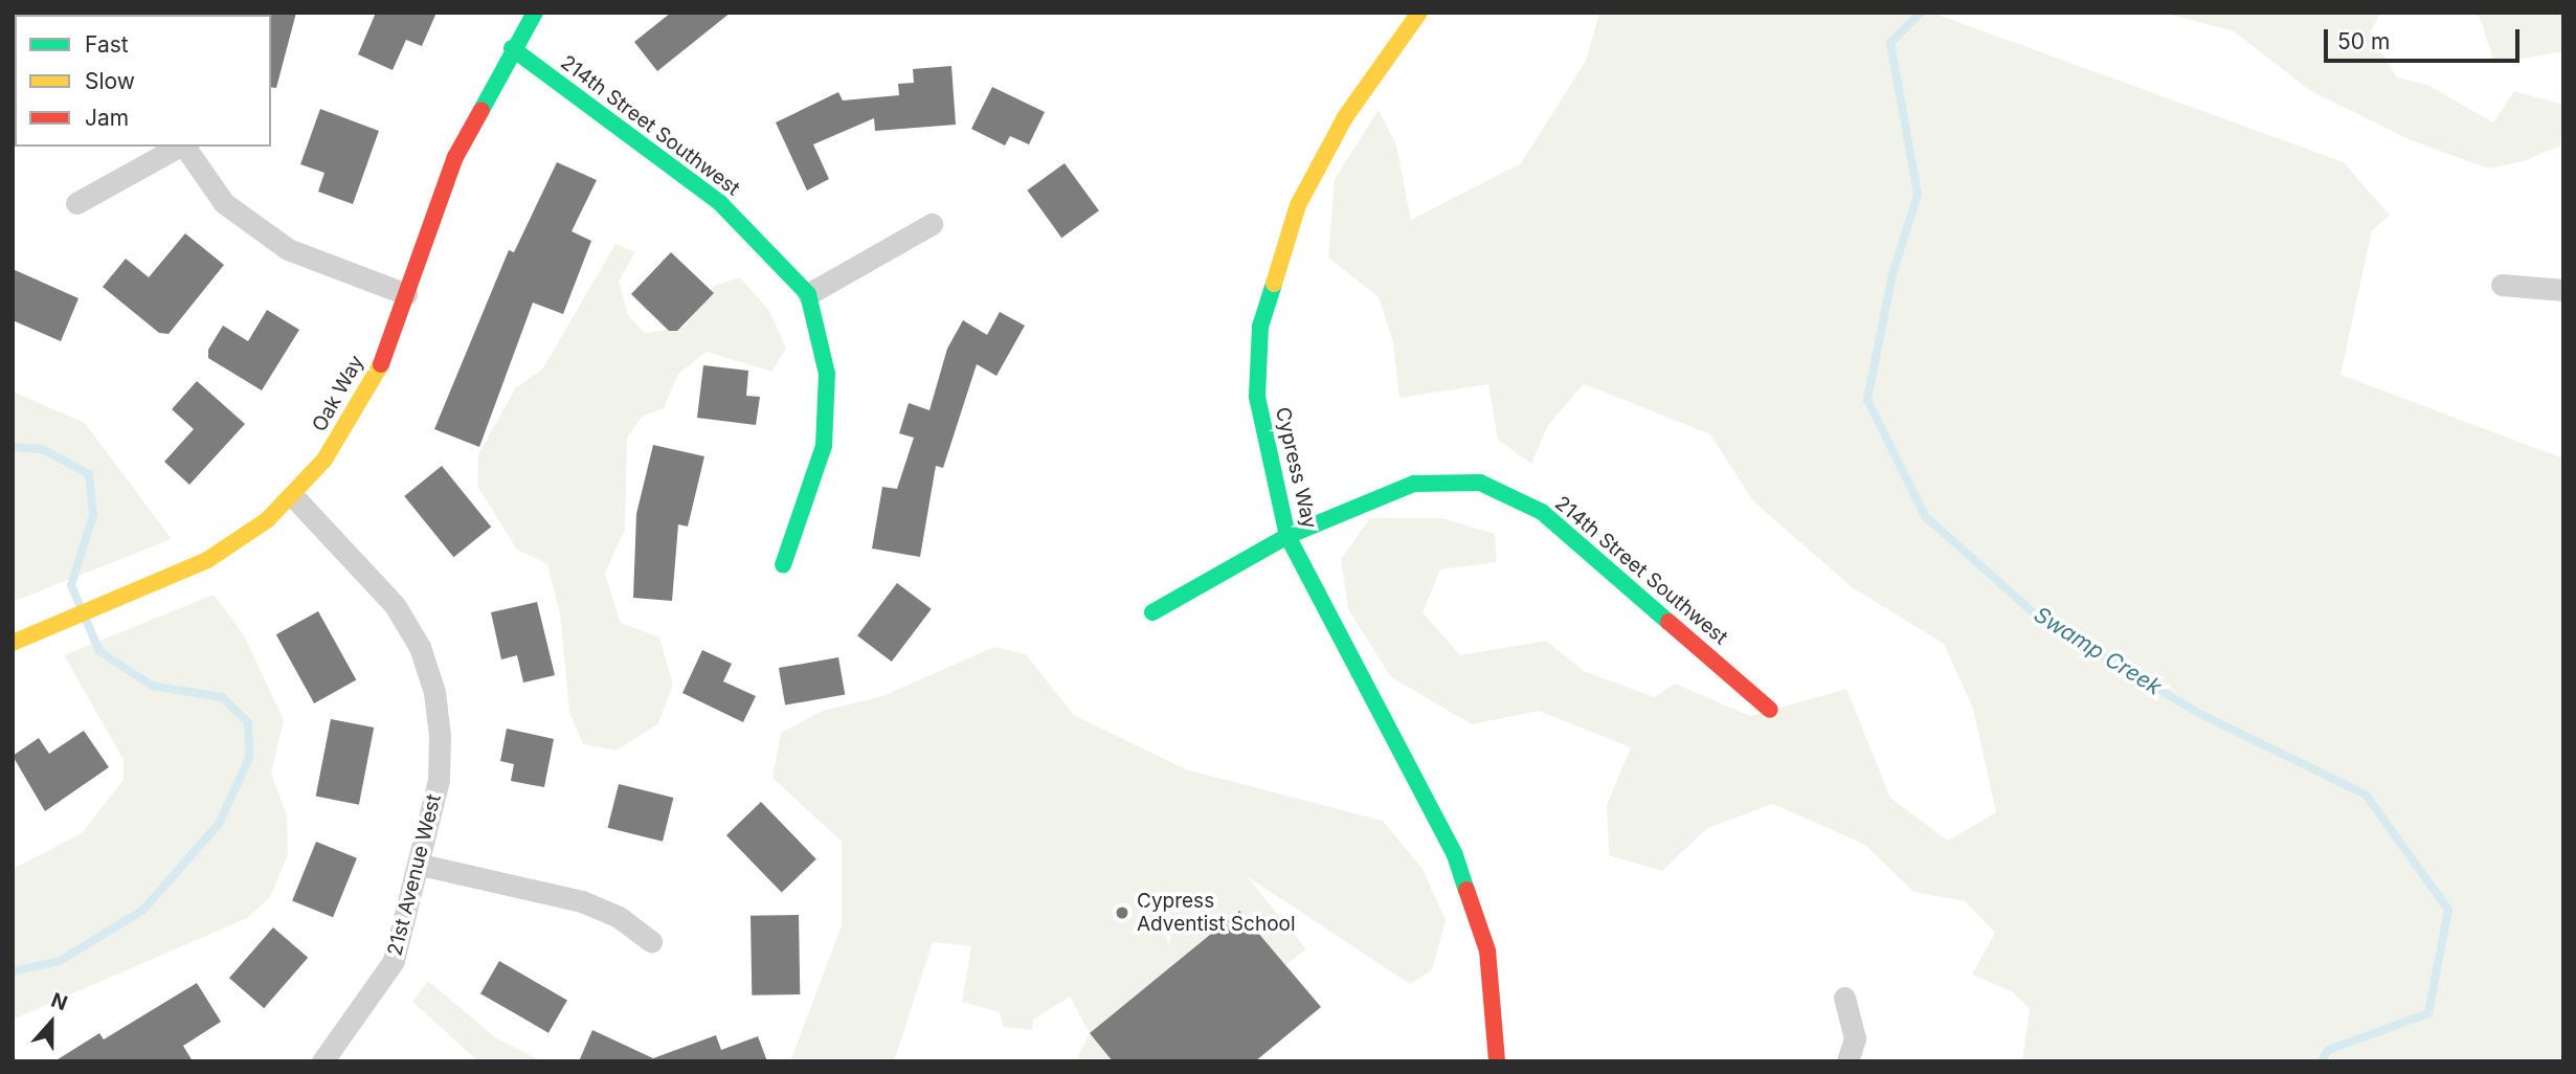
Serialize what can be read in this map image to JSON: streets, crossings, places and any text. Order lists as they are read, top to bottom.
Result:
{
  "streets": {
    "street": [
      "214th Street Southwest",
      "Oak Way",
      "Cypress Way",
      "21st Avenue West"
    ]
  },
  "crossings": [
    ["214th Street Southwest", "Oak Way"],
    ["214th Street Southwest", "Cypress Way"],
    ["Oak Way", "21st Avenue West"]
  ],
  "water": ["Swamp Creek"],
  "places": ["Cypress Adventist School"],
  "legend": ["Fast", "Slow", "Jam"],
  "scale_bar": "50 m",
  "north": "top"
}
